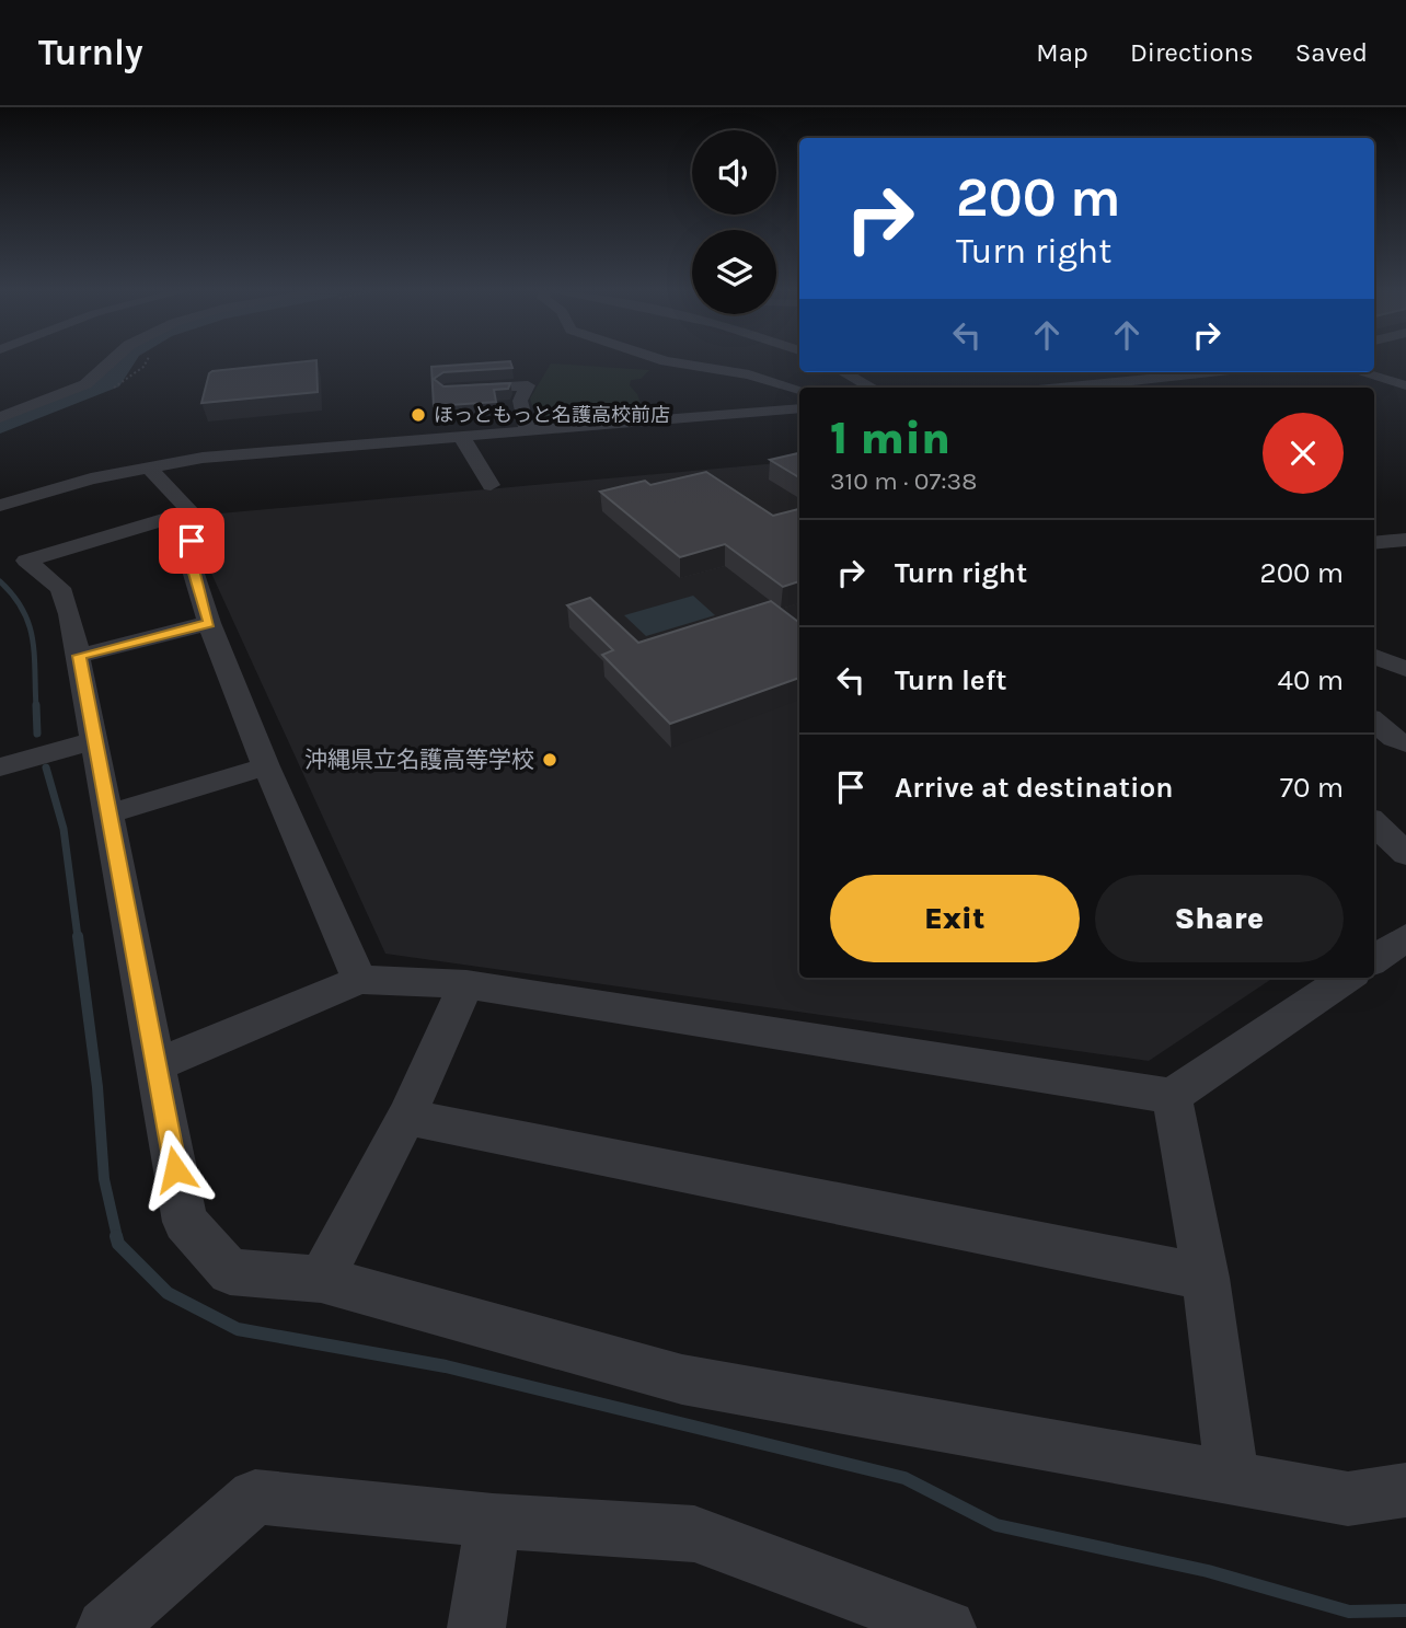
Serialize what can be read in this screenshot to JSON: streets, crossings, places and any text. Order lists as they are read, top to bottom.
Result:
{
  "places": ["ほっともっと名護高校前店", "沖縄県立名護高等学校"],
  "page": {
    "header": "Turnly",
    "nav": ["Map", "Directions", "Saved"],
    "turn": ["200 m", "Turn right"],
    "heading": ["1 min", "310 m · 07:38"],
    "list": [
      {
        "name": "Turn right",
        "value": "200 m"
      },
      {
        "name": "Turn left",
        "value": "40 m"
      },
      {
        "name": "Arrive at destination",
        "value": "70 m"
      }
    ],
    "buttons": ["Exit", "Share"]
  }
}
